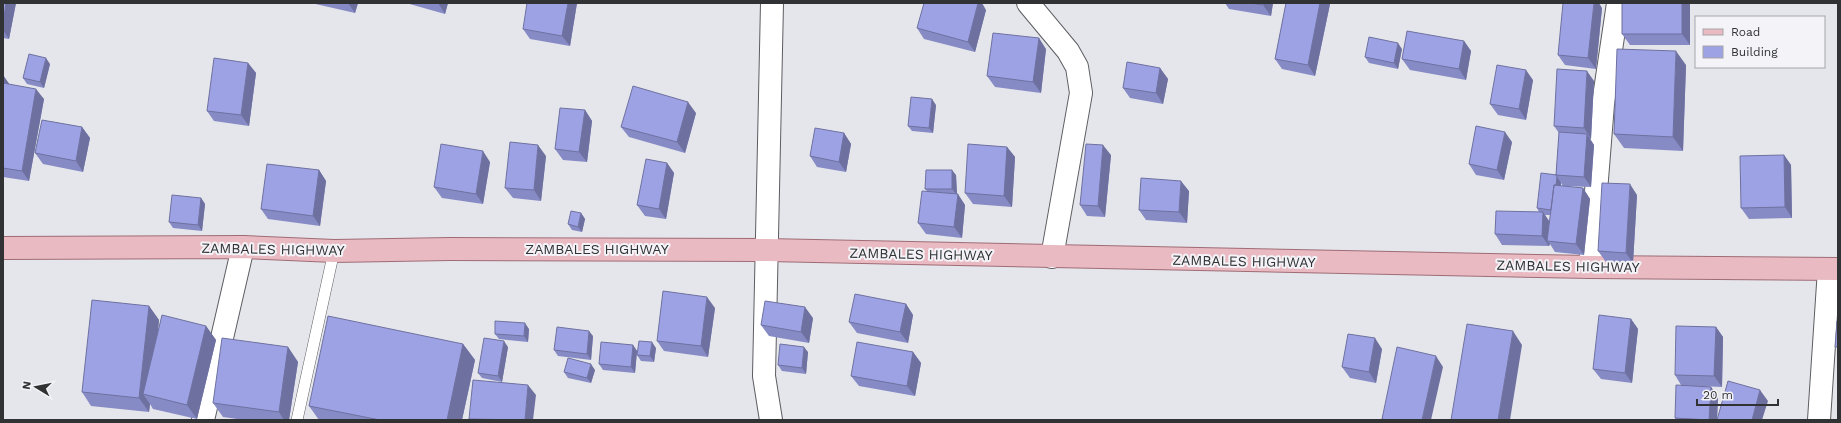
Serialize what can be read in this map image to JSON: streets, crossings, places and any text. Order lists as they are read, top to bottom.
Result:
{
  "streets": {
    "main road": ["ZAMBALES HIGHWAY"]
  },
  "legend": ["Road", "Building"],
  "scale_bar": "20 m",
  "north": "left"
}
